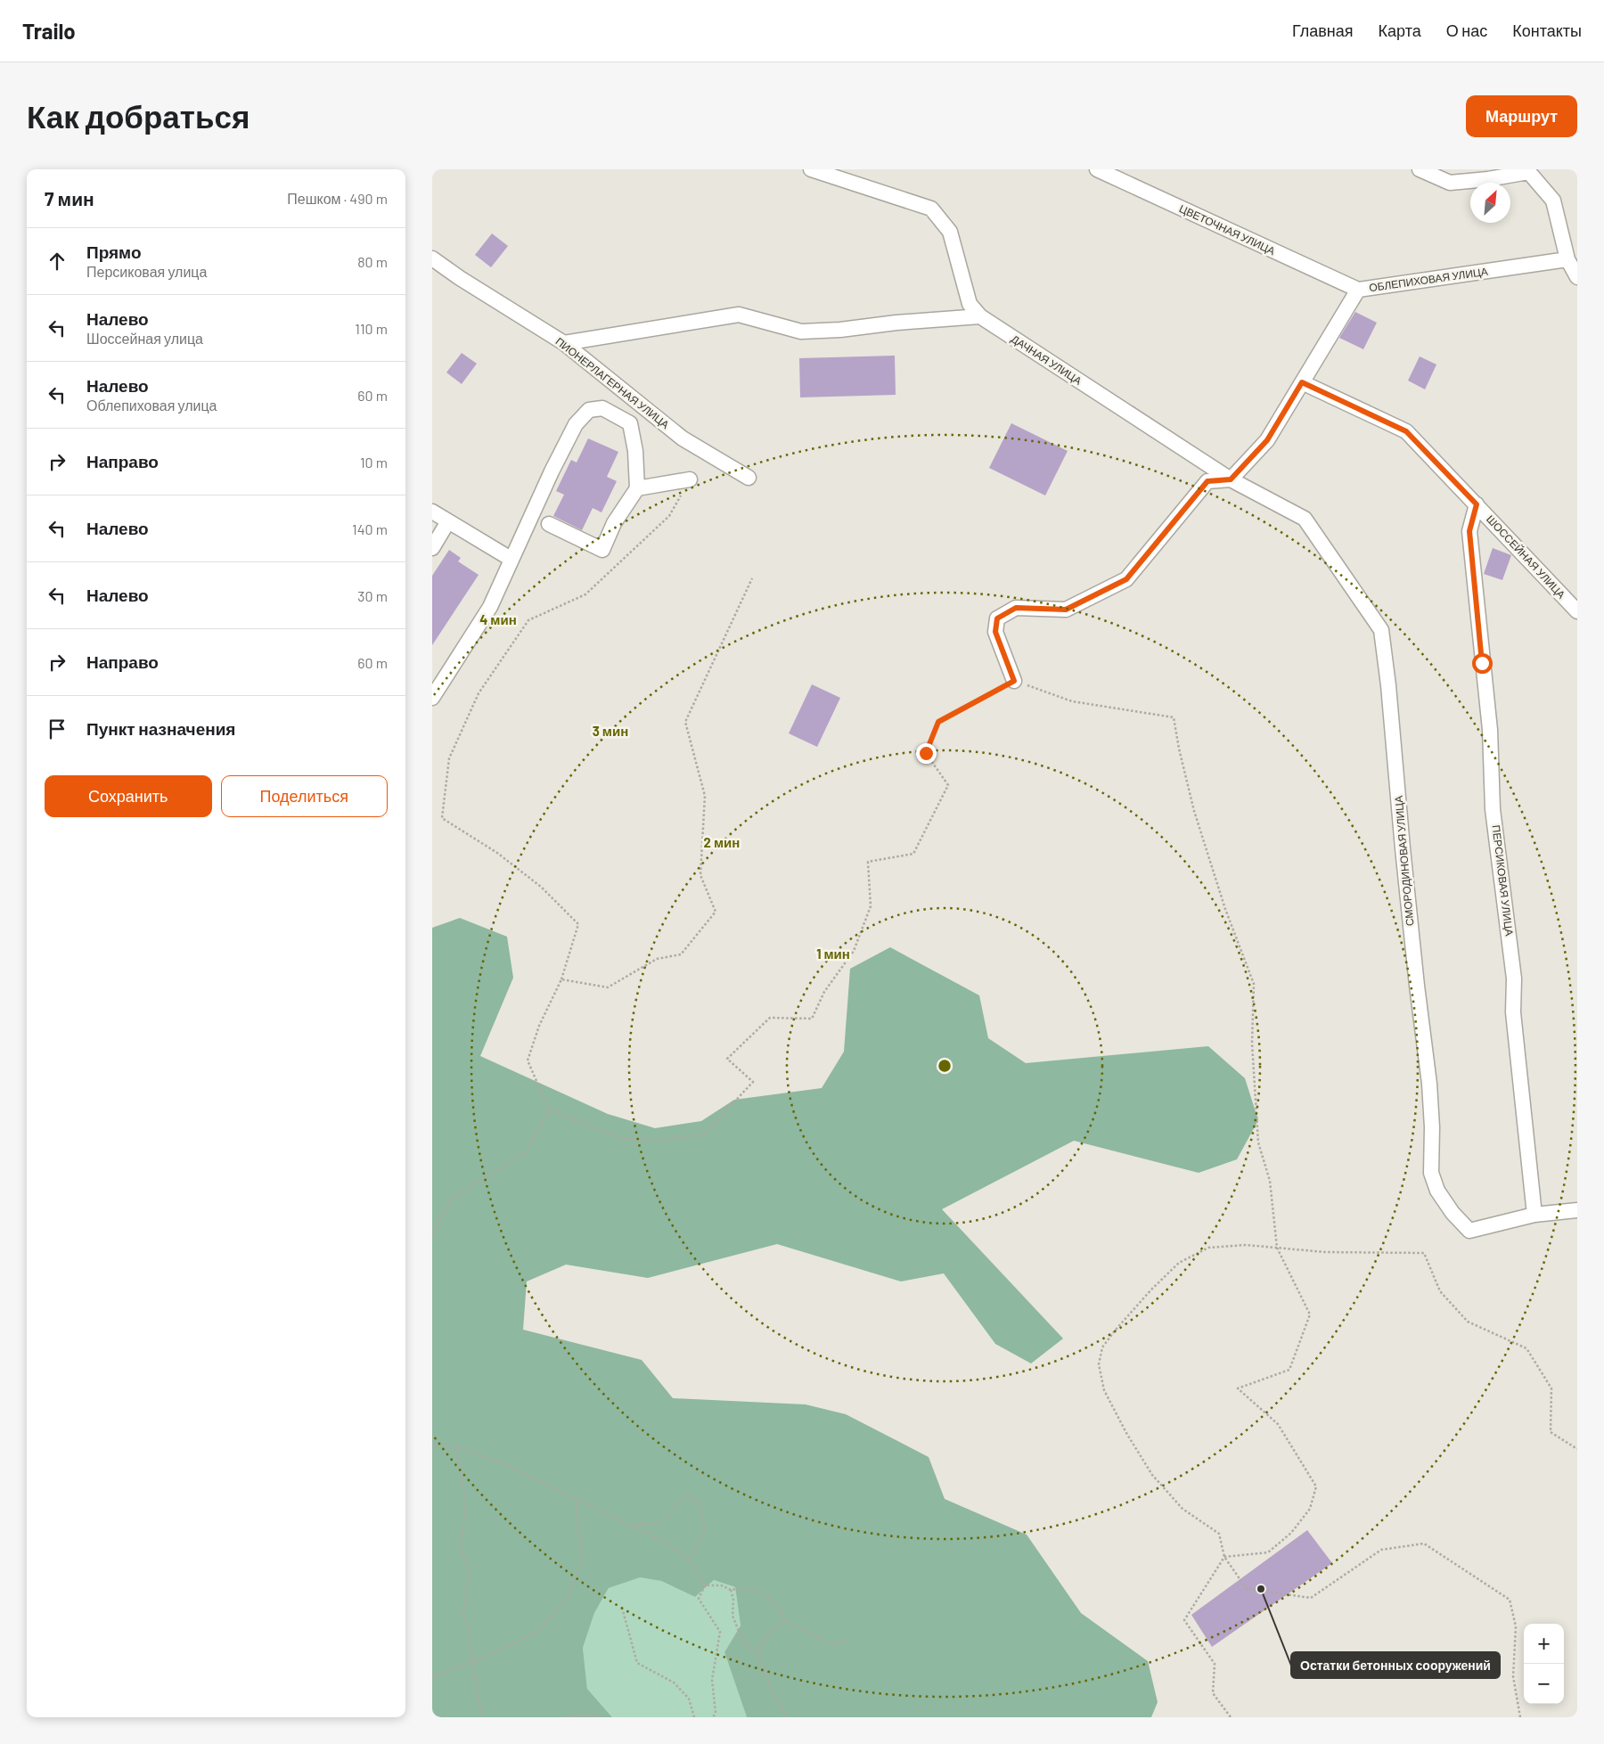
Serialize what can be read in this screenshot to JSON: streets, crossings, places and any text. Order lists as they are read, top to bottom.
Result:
{
  "streets": {
    "street": [
      "ЦВЕТОЧНАЯ УЛИЦА",
      "ОБЛЕПИХОВАЯ УЛИЦА",
      "ДАЧНАЯ УЛИЦА",
      "ПИОНЕРЛАГЕРНАЯ УЛИЦА",
      "ШОССЕЙНАЯ УЛИЦА",
      "СМОРОДИНОВАЯ УЛИЦА",
      "ПЕРСИКОВАЯ УЛИЦА"
    ]
  },
  "crossings": [
    ["ЦВЕТОЧНАЯ УЛИЦА", "ОБЛЕПИХОВАЯ УЛИЦА"],
    ["ОБЛЕПИХОВАЯ УЛИЦА", "ДАЧНАЯ УЛИЦА"],
    ["ОБЛЕПИХОВАЯ УЛИЦА", "ШОССЕЙНАЯ УЛИЦА"],
    ["ОБЛЕПИХОВАЯ УЛИЦА", "СМОРОДИНОВАЯ УЛИЦА"],
    ["ДАЧНАЯ УЛИЦА", "СМОРОДИНОВАЯ УЛИЦА"],
    ["ШОССЕЙНАЯ УЛИЦА", "ПЕРСИКОВАЯ УЛИЦА"],
    ["СМОРОДИНОВАЯ УЛИЦА", "ПЕРСИКОВАЯ УЛИЦА"]
  ],
  "places": ["Остатки бетонных сооружений"],
  "north": "top right",
  "page": {
    "header": "Trailo",
    "nav": [
      "Главная",
      "Карта",
      "О нас",
      "Контакты"
    ],
    "buttons": [
      "Маршрут",
      ["Сохранить", "Поделиться"]
    ],
    "title": "Как добраться",
    "heading": ["7 мин", "Пешком · 490 m"],
    "list": [
      ["Прямо", "Персиковая улица", "80 m"],
      ["Налево", "Шоссейная улица", "110 m"],
      ["Налево", "Облепиховая улица", "60 m"],
      ["Направо", "10 m"],
      ["Налево", "140 m"],
      ["Налево", "30 m"],
      ["Направо", "60 m"],
      "Пункт назначения"
    ],
    "map_buttons": ["+", "−"]
  },
  "rings": [
    "4 мин",
    "3 мин",
    "2 мин",
    "1 мин"
  ]
}
